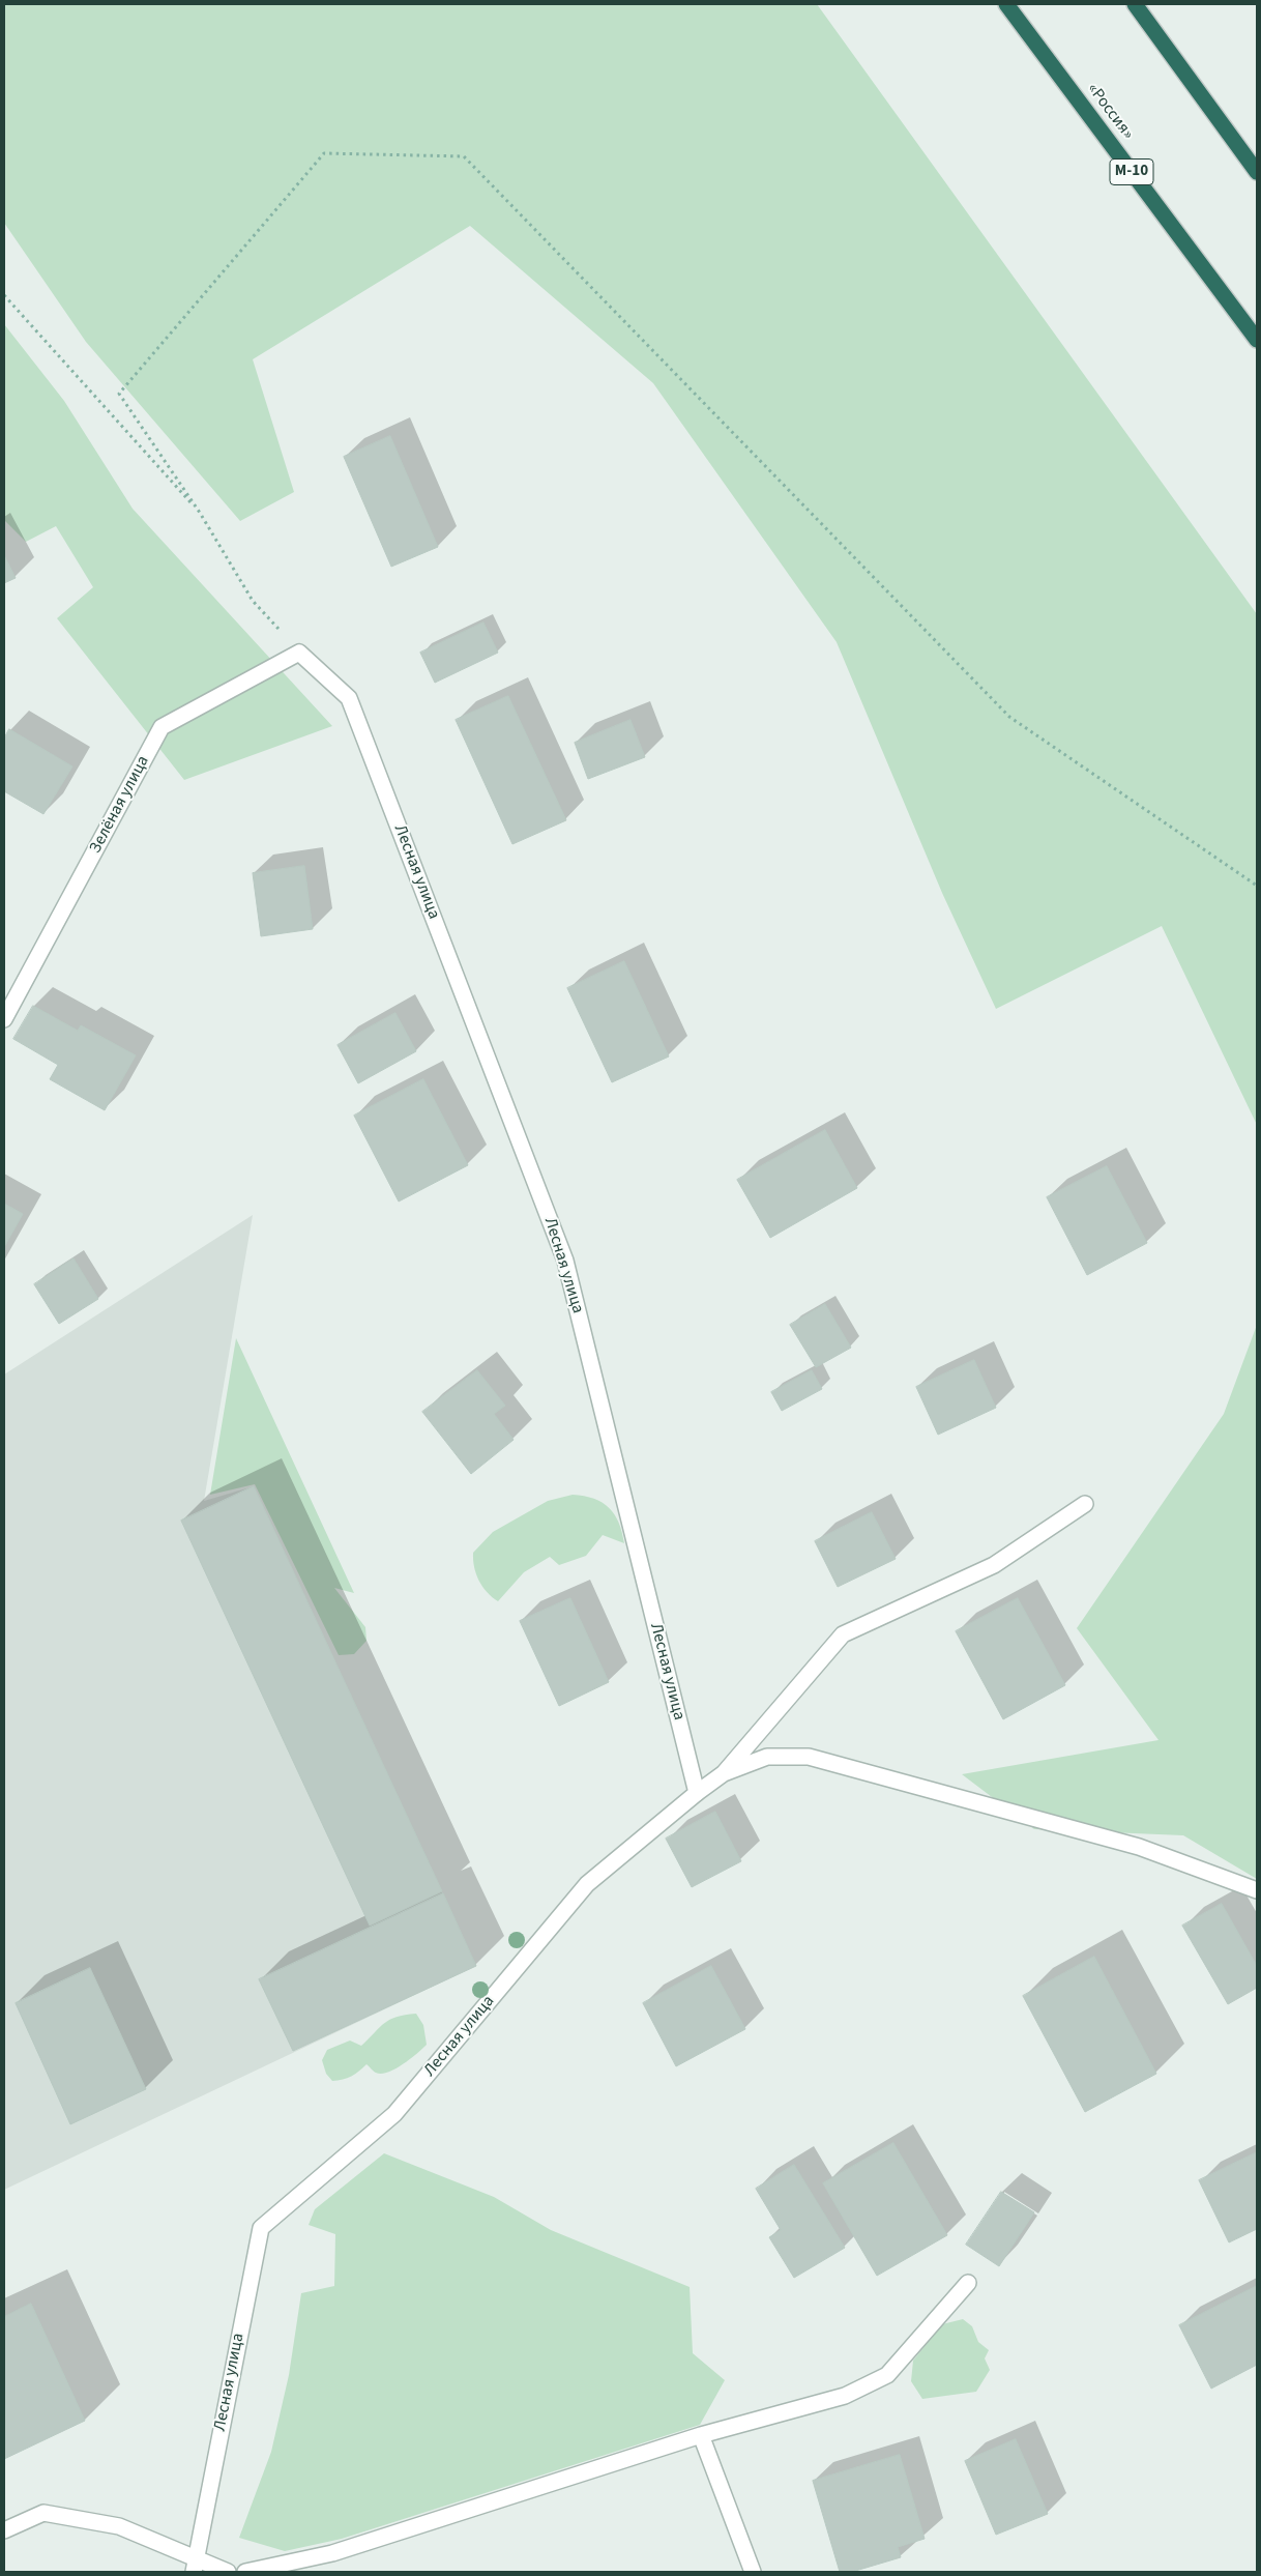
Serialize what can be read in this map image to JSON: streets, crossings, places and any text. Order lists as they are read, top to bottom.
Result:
{
  "streets": {
    "highway": ["«Россия»", "М-10"],
    "street": ["Зелёная улица", "Лесная улица"]
  },
  "crossings": [
    ["Зелёная улица", "Лесная улица"]
  ]
}
